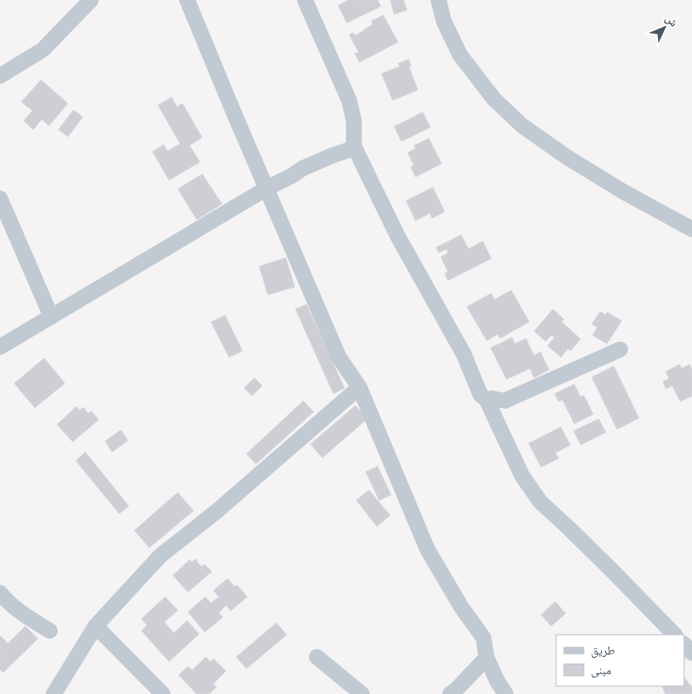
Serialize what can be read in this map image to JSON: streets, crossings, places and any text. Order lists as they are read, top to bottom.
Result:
{
  "legend": ["طريق", "مبنى"],
  "north": "top right"
}
